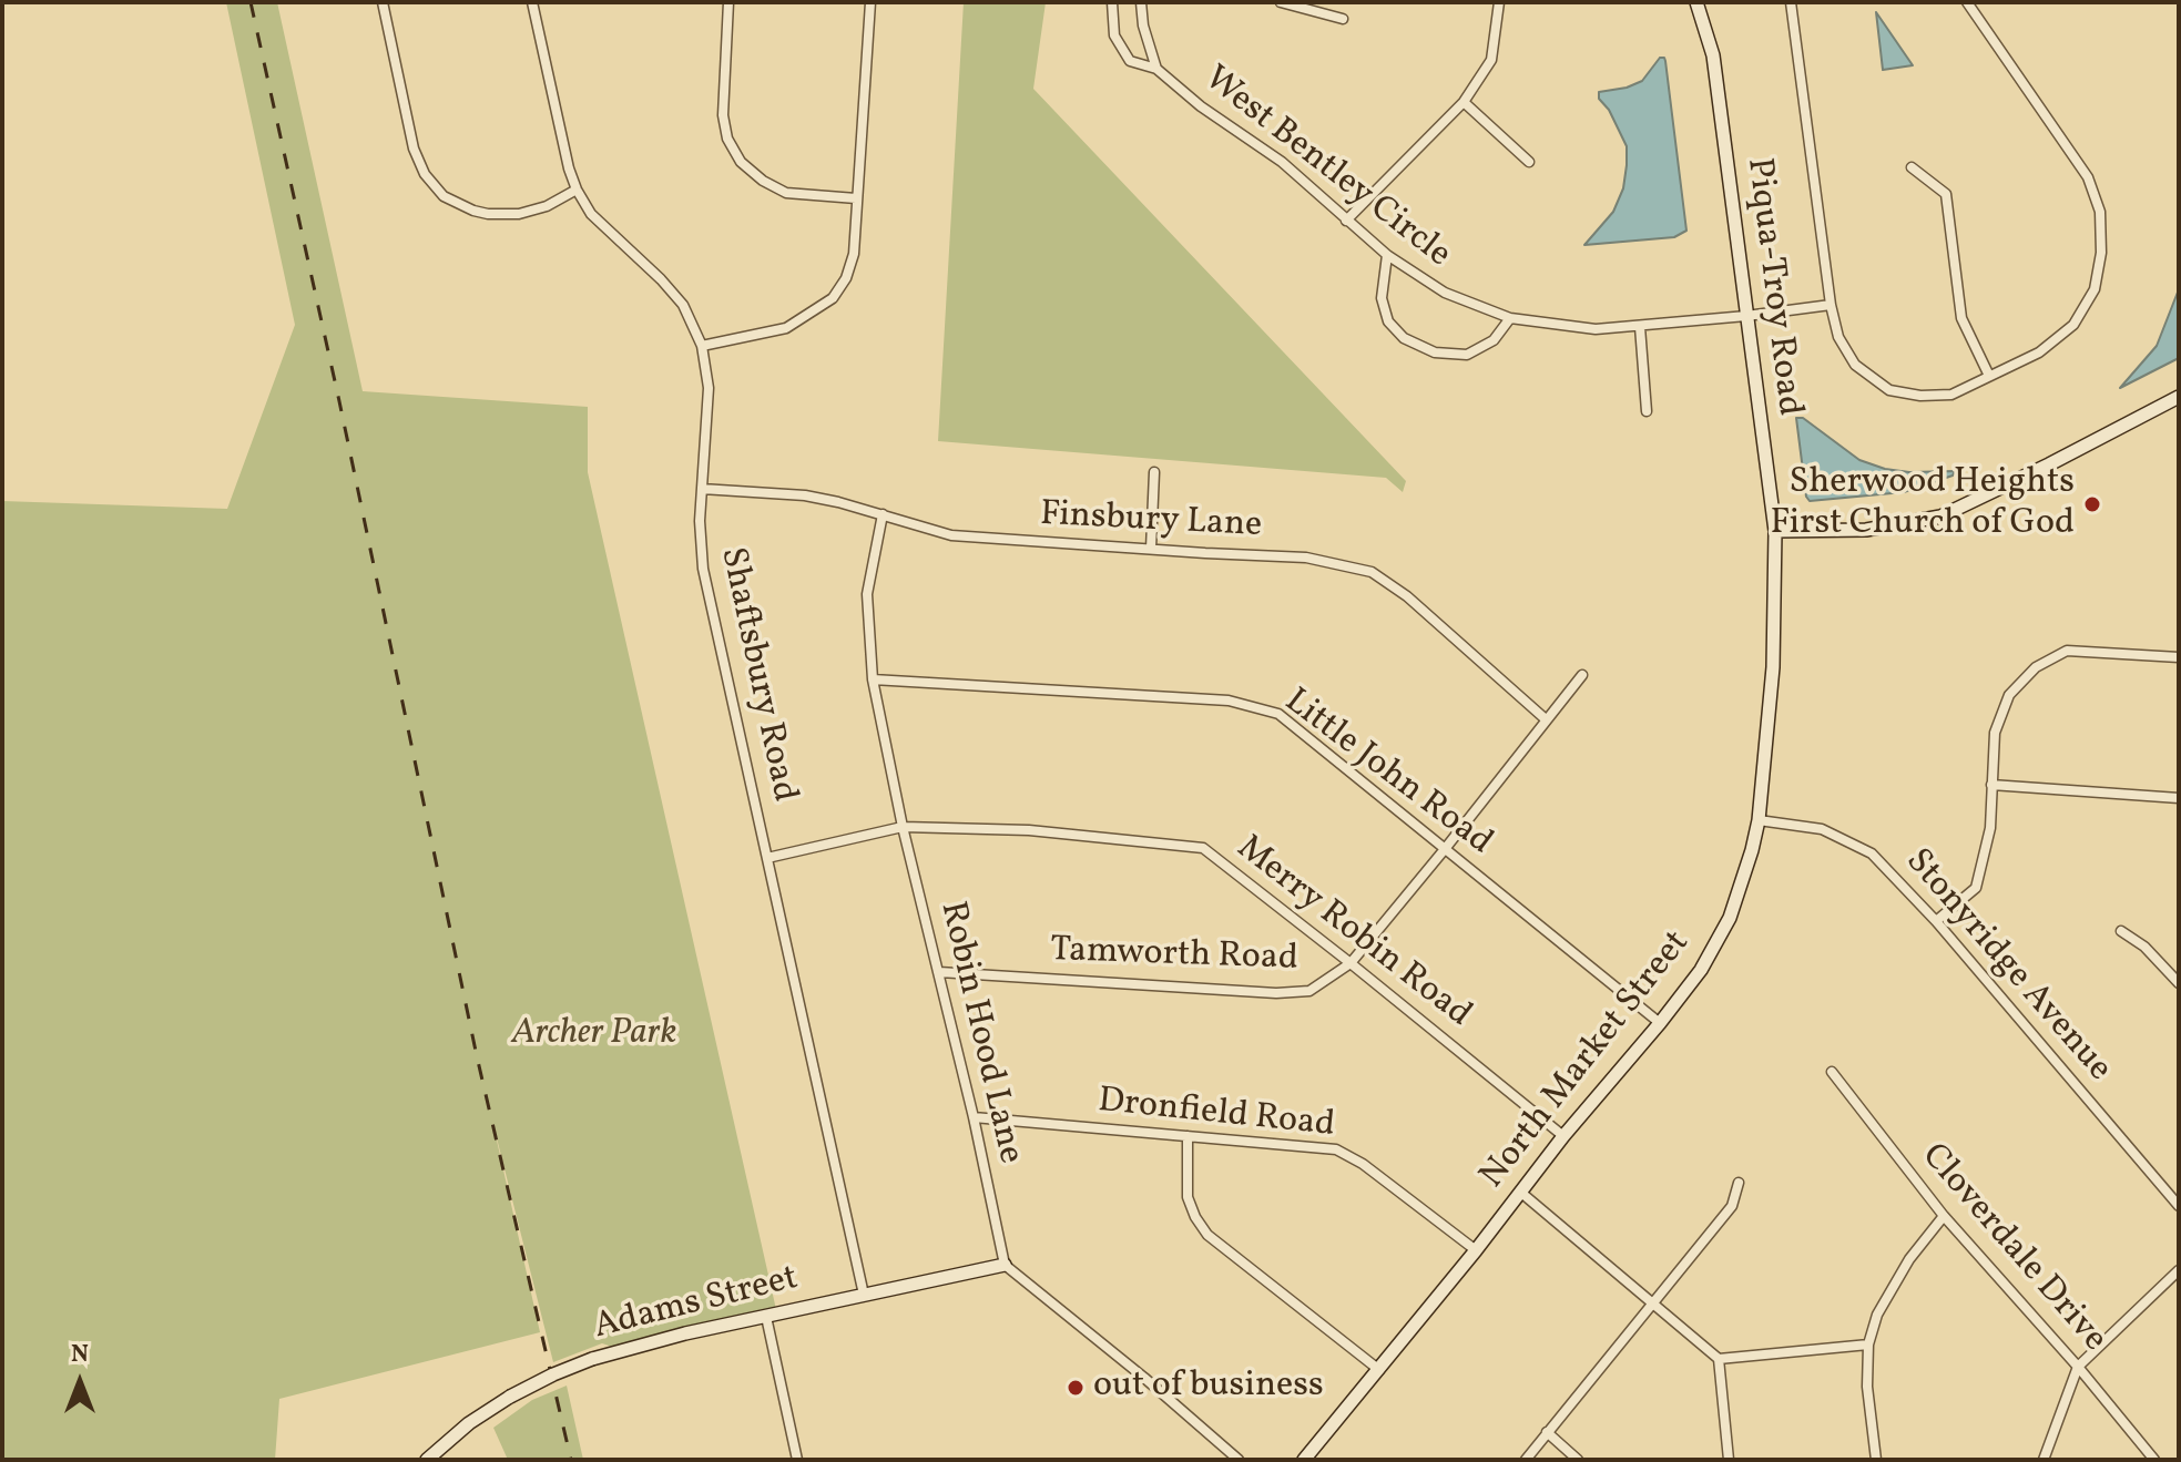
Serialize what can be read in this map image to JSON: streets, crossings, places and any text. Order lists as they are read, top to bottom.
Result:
{
  "streets": {
    "street": [
      "West Bentley Circle",
      "Piqua-Troy Road",
      "Finsbury Lane",
      "Shaftsbury Road",
      "Little John Road",
      "Merry Robin Road",
      "Tamworth Road",
      "Stonyridge Avenue",
      "Robin Hood Lane",
      "North Market Street",
      "Dronfield Road",
      "Cloverdale Drive",
      "Adams Street"
    ]
  },
  "crossings": [
    ["West Bentley Circle", "Piqua-Troy Road"],
    ["Piqua-Troy Road", "North Market Street"],
    ["Finsbury Lane", "Shaftsbury Road"],
    ["Finsbury Lane", "Tamworth Road"],
    ["Finsbury Lane", "Robin Hood Lane"],
    ["Shaftsbury Road", "Merry Robin Road"],
    ["Shaftsbury Road", "Adams Street"],
    ["Little John Road", "Tamworth Road"],
    ["Little John Road", "Robin Hood Lane"],
    ["Little John Road", "North Market Street"],
    ["Merry Robin Road", "Tamworth Road"],
    ["Merry Robin Road", "Robin Hood Lane"],
    ["Merry Robin Road", "North Market Street"],
    ["Tamworth Road", "Robin Hood Lane"],
    ["Stonyridge Avenue", "North Market Street"],
    ["Robin Hood Lane", "Dronfield Road"],
    ["Robin Hood Lane", "Adams Street"],
    ["North Market Street", "Dronfield Road"]
  ],
  "parks": ["Archer Park"],
  "places": ["Sherwood Heights First Church of God", "out of business"],
  "north": "top"
}
